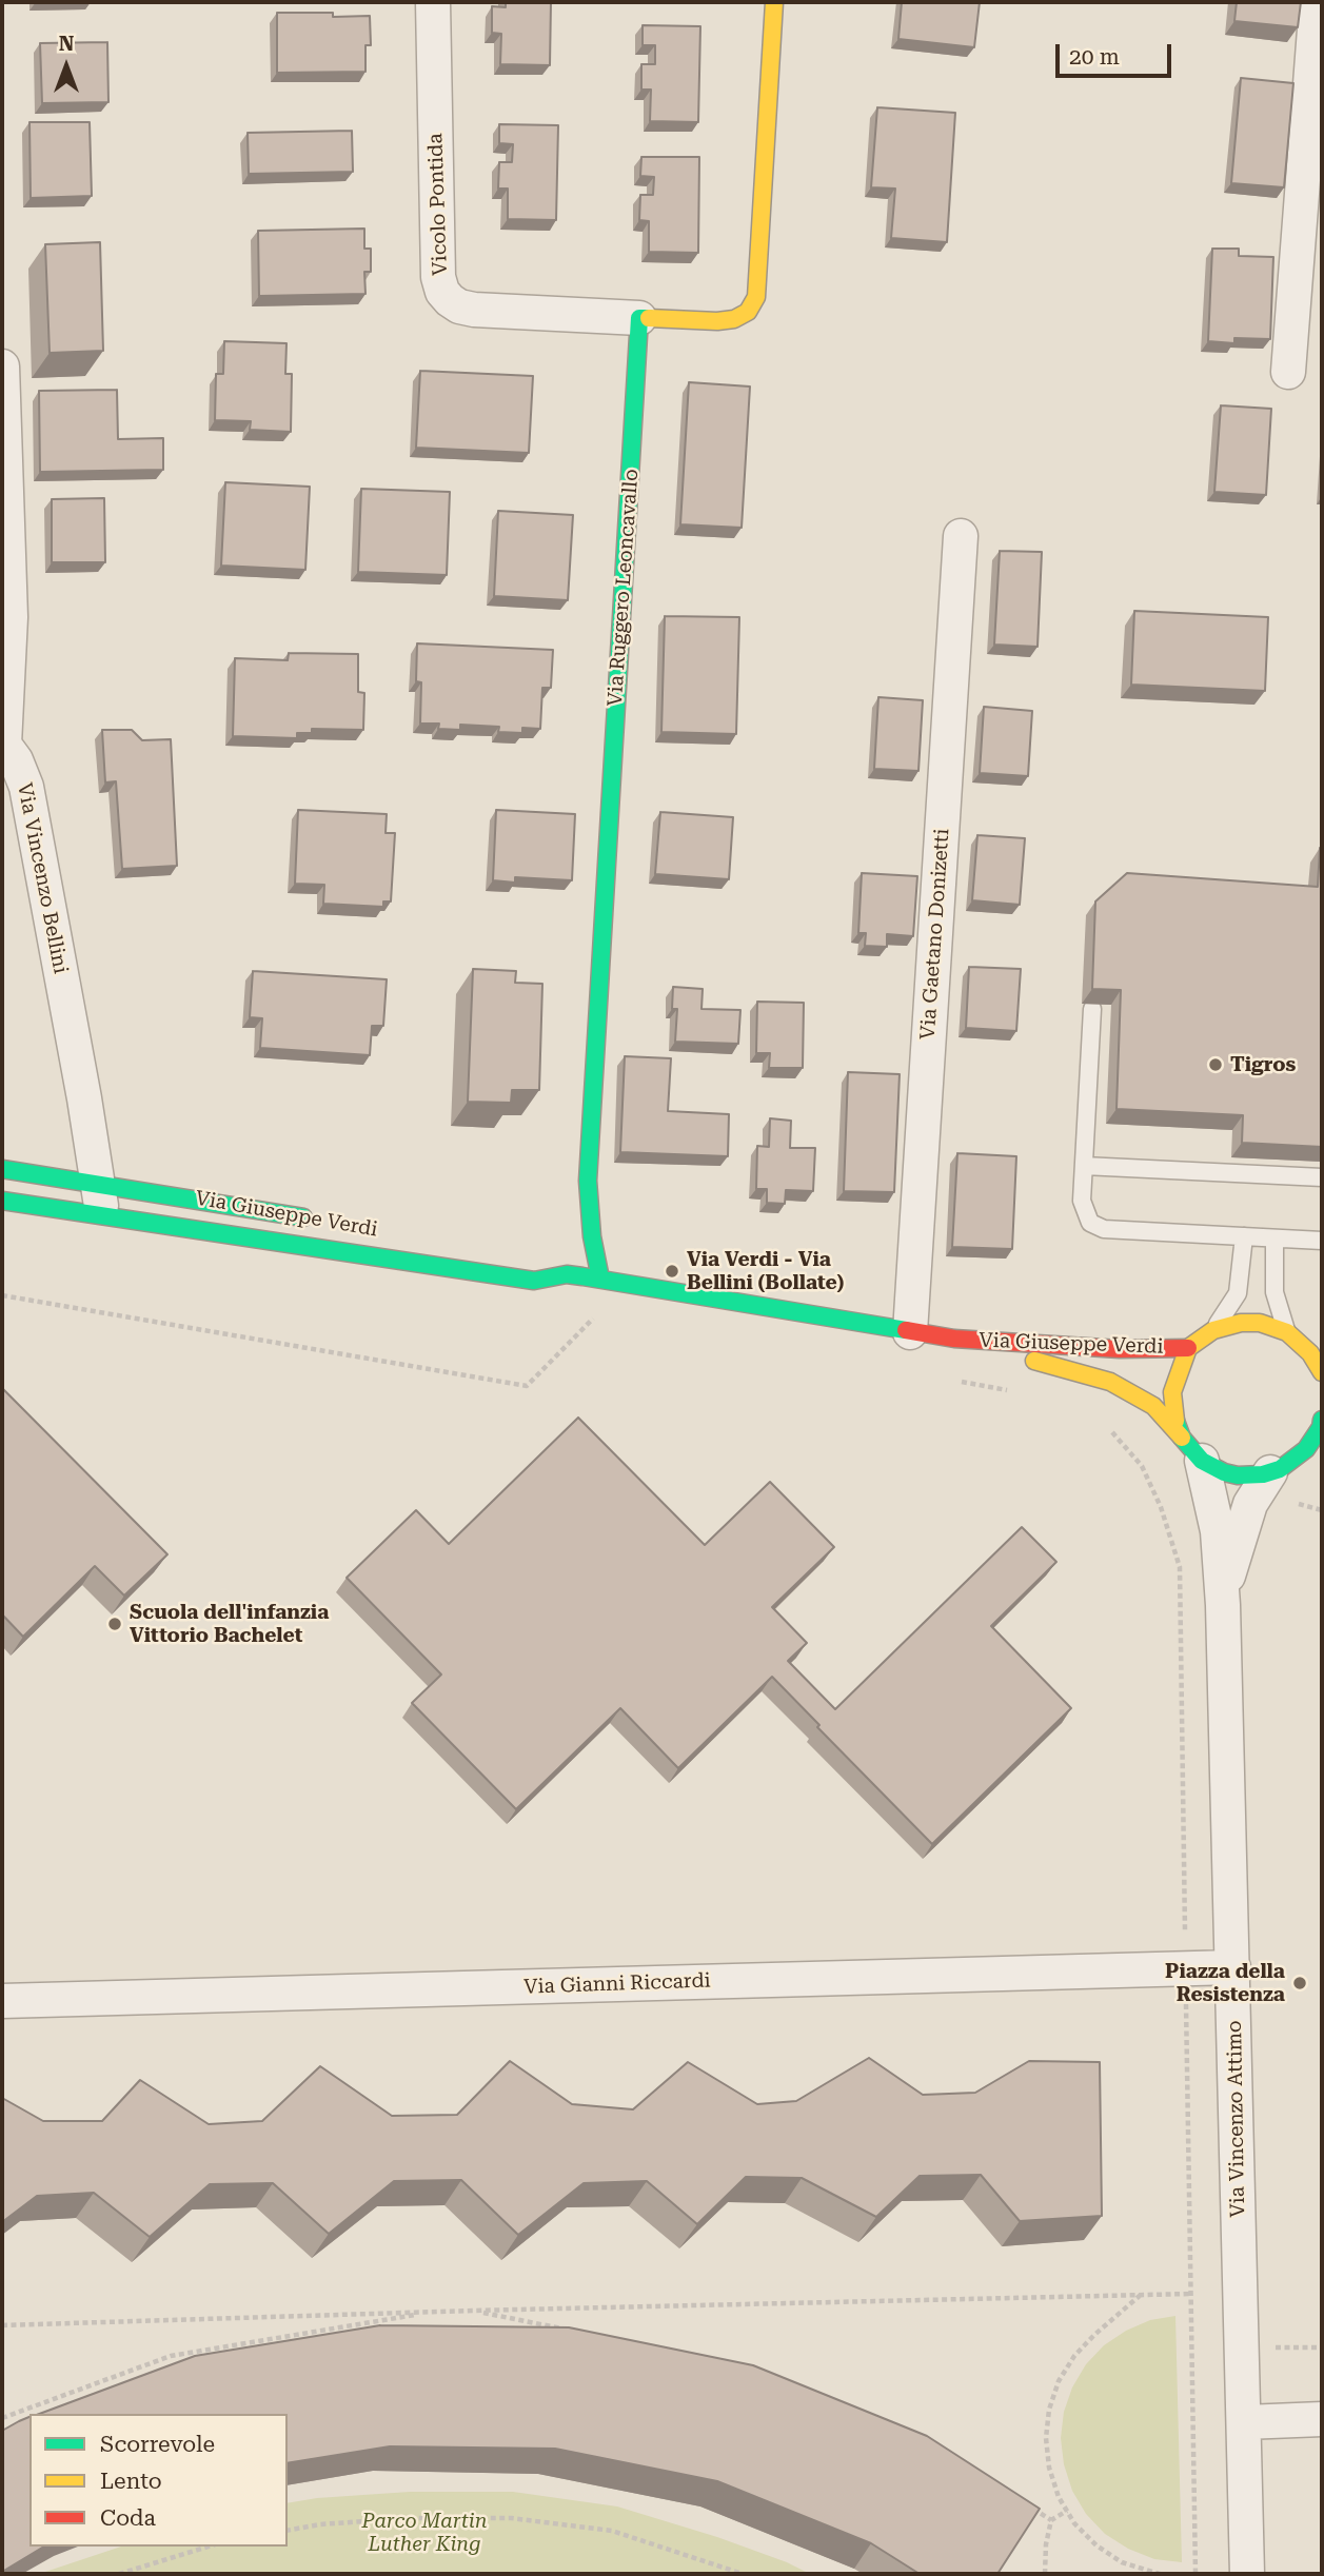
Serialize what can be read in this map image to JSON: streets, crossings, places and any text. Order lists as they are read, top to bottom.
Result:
{
  "streets": {
    "street": [
      "Vicolo Pontida",
      "Via Ruggero Leoncavallo",
      "Via Vincenzo Bellini",
      "Via Gaetano Donizetti",
      "Via Giuseppe Verdi",
      "Via Gianni Riccardi",
      "Via Vincenzo Attimo"
    ]
  },
  "crossings": [
    ["Vicolo Pontida", "Via Ruggero Leoncavallo"],
    ["Via Ruggero Leoncavallo", "Via Giuseppe Verdi"],
    ["Via Vincenzo Bellini", "Via Giuseppe Verdi"],
    ["Via Gaetano Donizetti", "Via Giuseppe Verdi"],
    ["Via Giuseppe Verdi", "Via Vincenzo Attimo"],
    ["Via Gianni Riccardi", "Via Vincenzo Attimo"]
  ],
  "parks": ["Parco Martin Luther King"],
  "places": [
    "Tigros",
    "Via Verdi - Via Bellini (Bollate)",
    "Scuola dell'infanzia Vittorio Bachelet",
    "Piazza della Resistenza"
  ],
  "legend": ["Scorrevole", "Lento", "Coda"],
  "scale_bar": "20 m",
  "north": "top"
}
